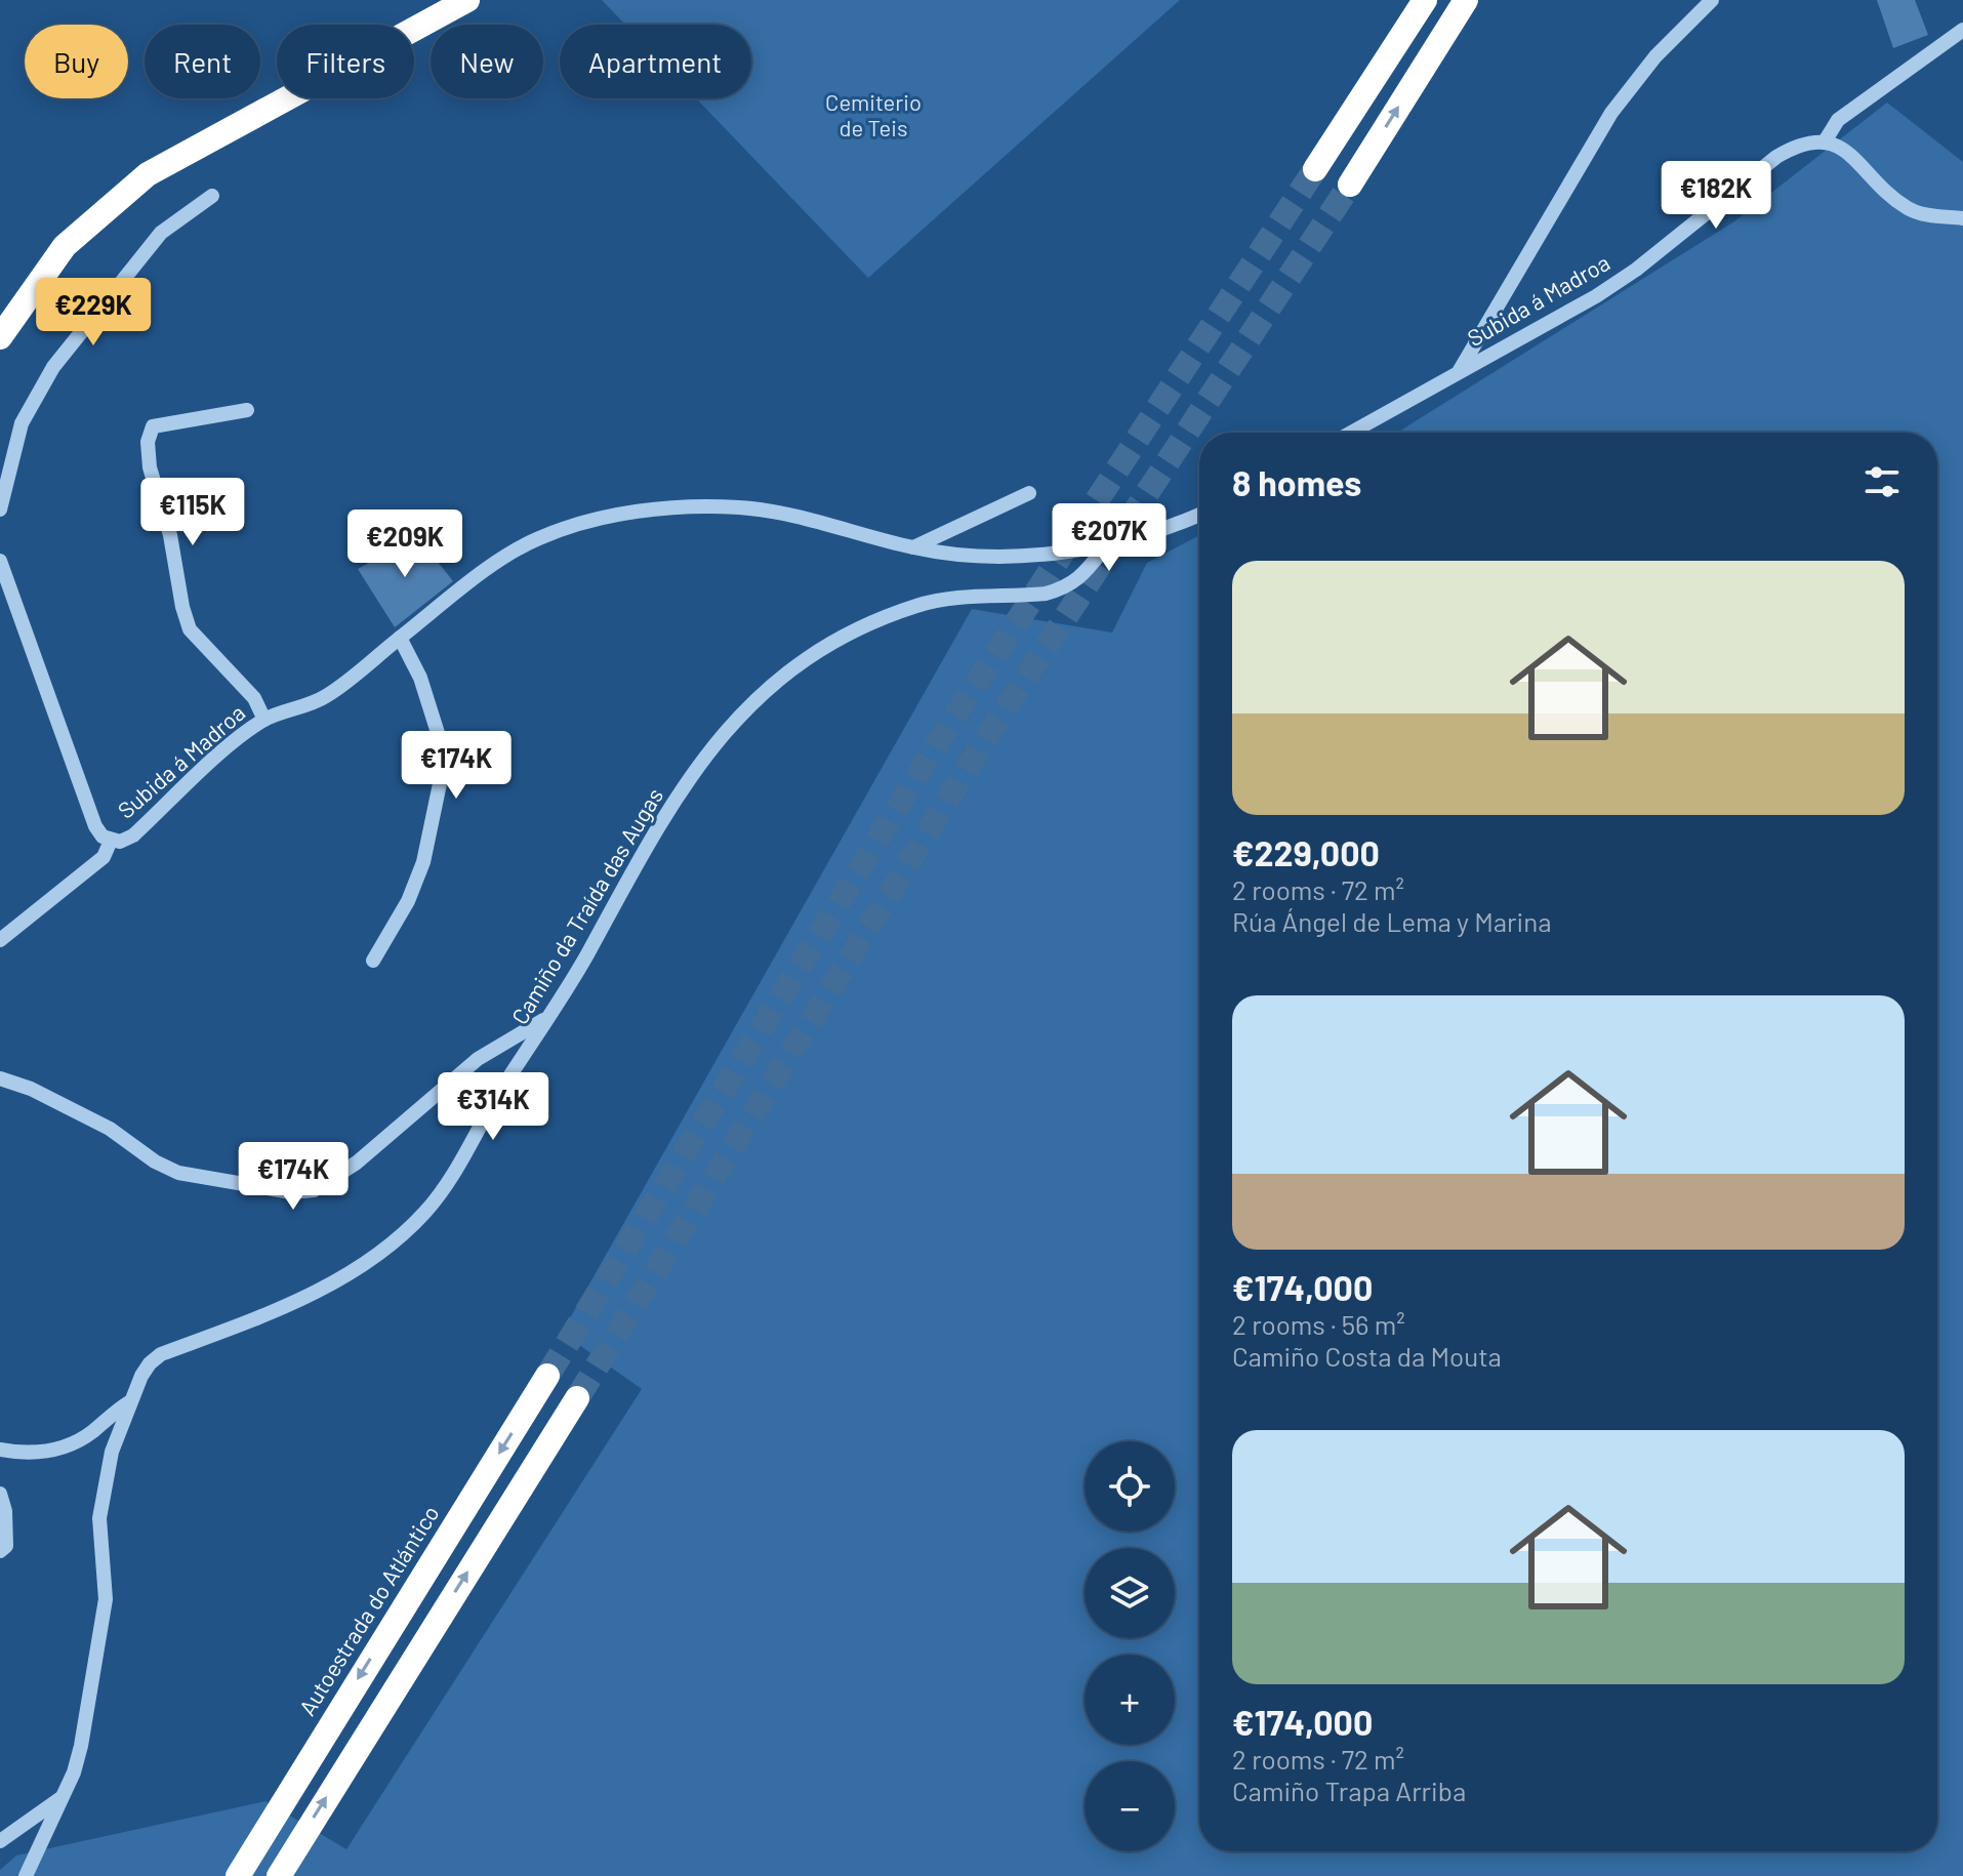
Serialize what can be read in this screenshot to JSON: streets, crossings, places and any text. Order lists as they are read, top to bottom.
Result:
{
  "streets": {
    "highway": ["Autoestrada do Atlántico"],
    "street": ["Subida á Madroa", "Camiño da Traída das Augas"]
  },
  "crossings": [
    ["Subida á Madroa", "Camiño da Traída das Augas"]
  ],
  "parks": ["Cemiterio de Teis"],
  "page": {
    "chip": [
      "Buy",
      "Rent",
      "Filters",
      "New",
      "Apartment"
    ],
    "price": [
      "€182K",
      "€229K",
      "€115K",
      "€207K",
      "€209K",
      "€174K",
      "€314K",
      "€174K"
    ],
    "heading": "8 homes",
    "list": [
      {
        "name": "€229,000",
        "note": "2 rooms · 72 m² · Rúa Ángel de Lema y Marina"
      },
      {
        "name": "€174,000",
        "note": "2 rooms · 56 m² · Camiño Costa da Mouta"
      },
      {
        "name": "€174,000",
        "note": "2 rooms · 72 m² · Camiño Trapa Arriba"
      }
    ],
    "map_buttons": ["+", "−"]
  }
}
